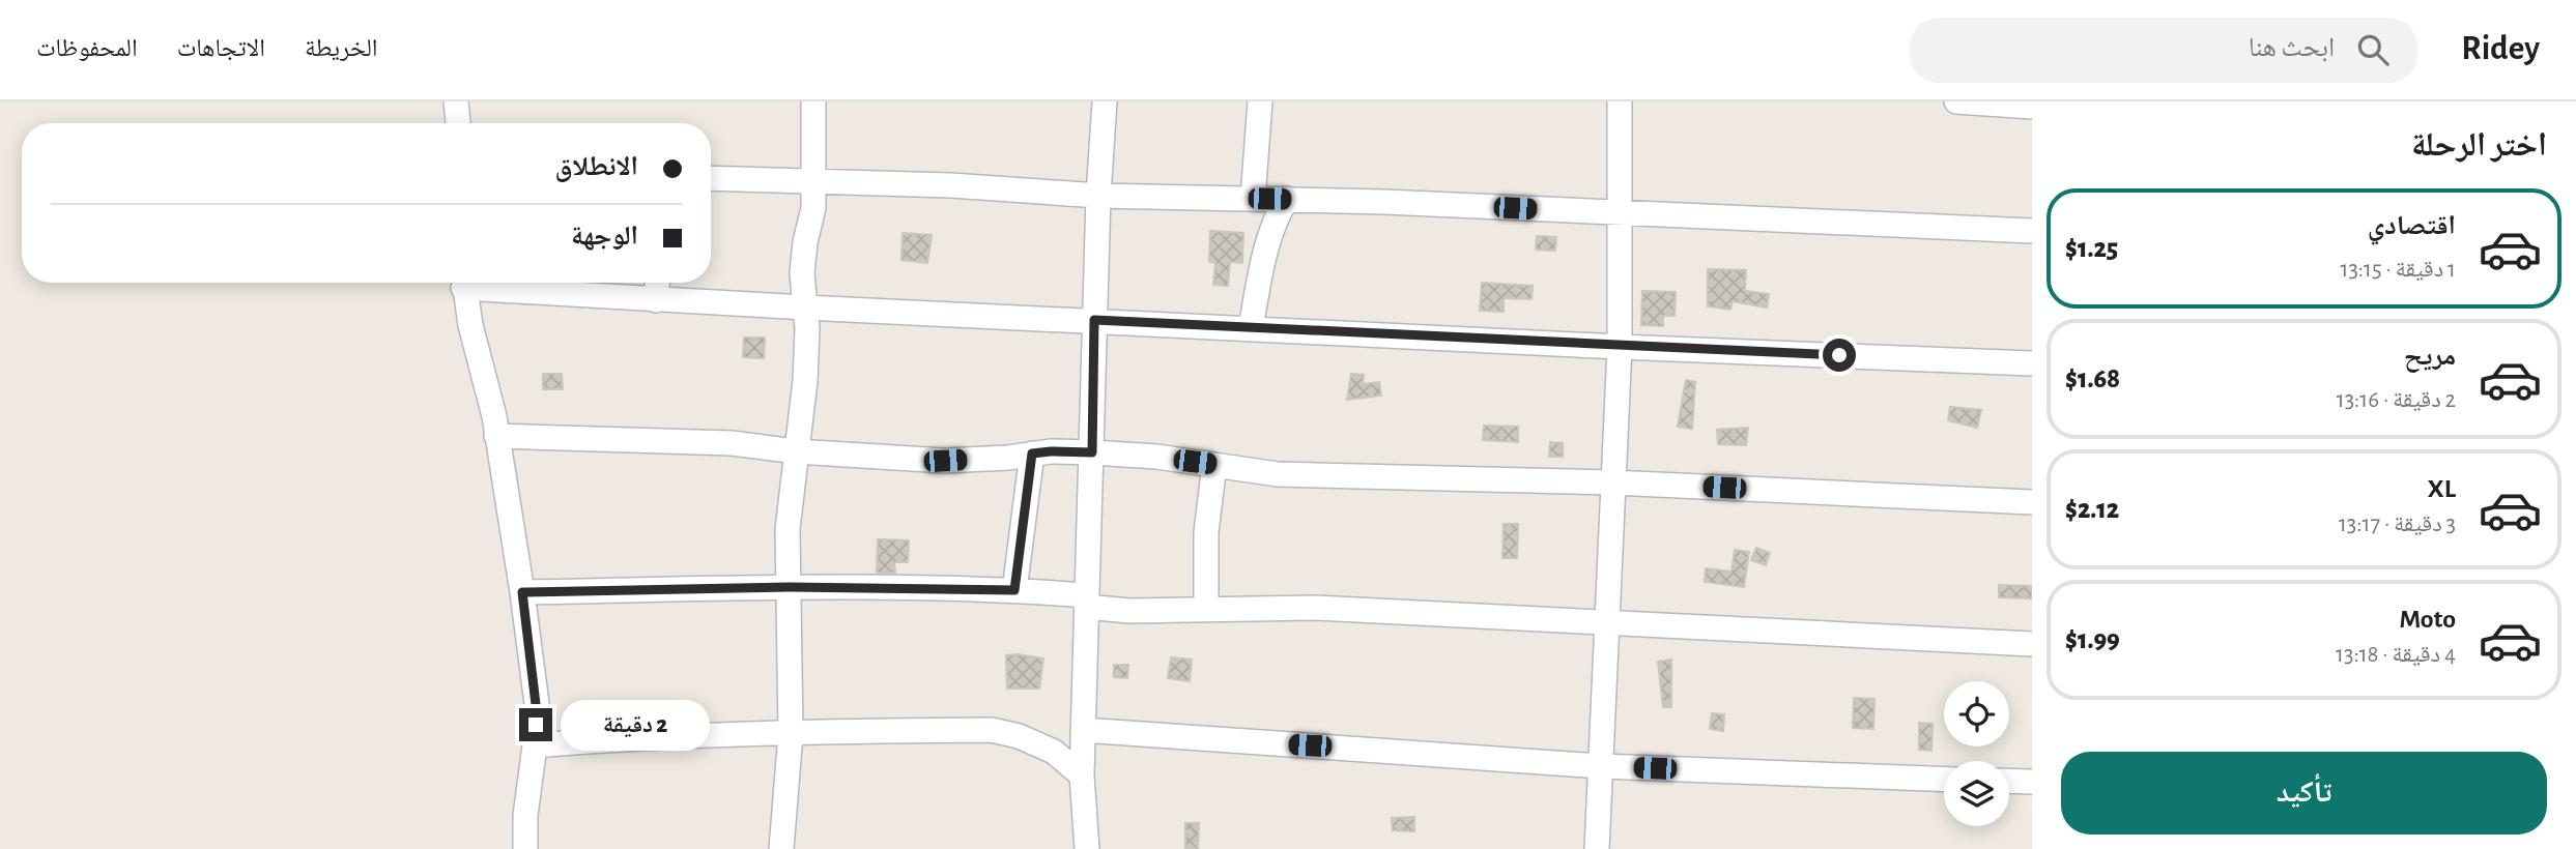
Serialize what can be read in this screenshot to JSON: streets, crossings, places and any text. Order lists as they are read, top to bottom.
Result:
{
  "page": {
    "header": "Ridey",
    "search": "ابحث هنا",
    "nav": ["الخريطة", "الاتجاهات", "المحفوظات"],
    "heading": "اختر الرحلة",
    "banner": ["الانطلاق", "الوجهة"],
    "list": [
      {
        "name": "اقتصادي",
        "note": "1 دقيقة · 13:15",
        "value": "$1.25"
      },
      {
        "name": "مريح",
        "note": "2 دقيقة · 13:16",
        "value": "$1.68"
      },
      {
        "name": "XL",
        "note": "3 دقيقة · 13:17",
        "value": "$2.12"
      },
      {
        "name": "Moto",
        "note": "4 دقيقة · 13:18",
        "value": "$1.99"
      }
    ],
    "bubble": "2 دقيقة",
    "buttons": "تأكيد"
  }
}
